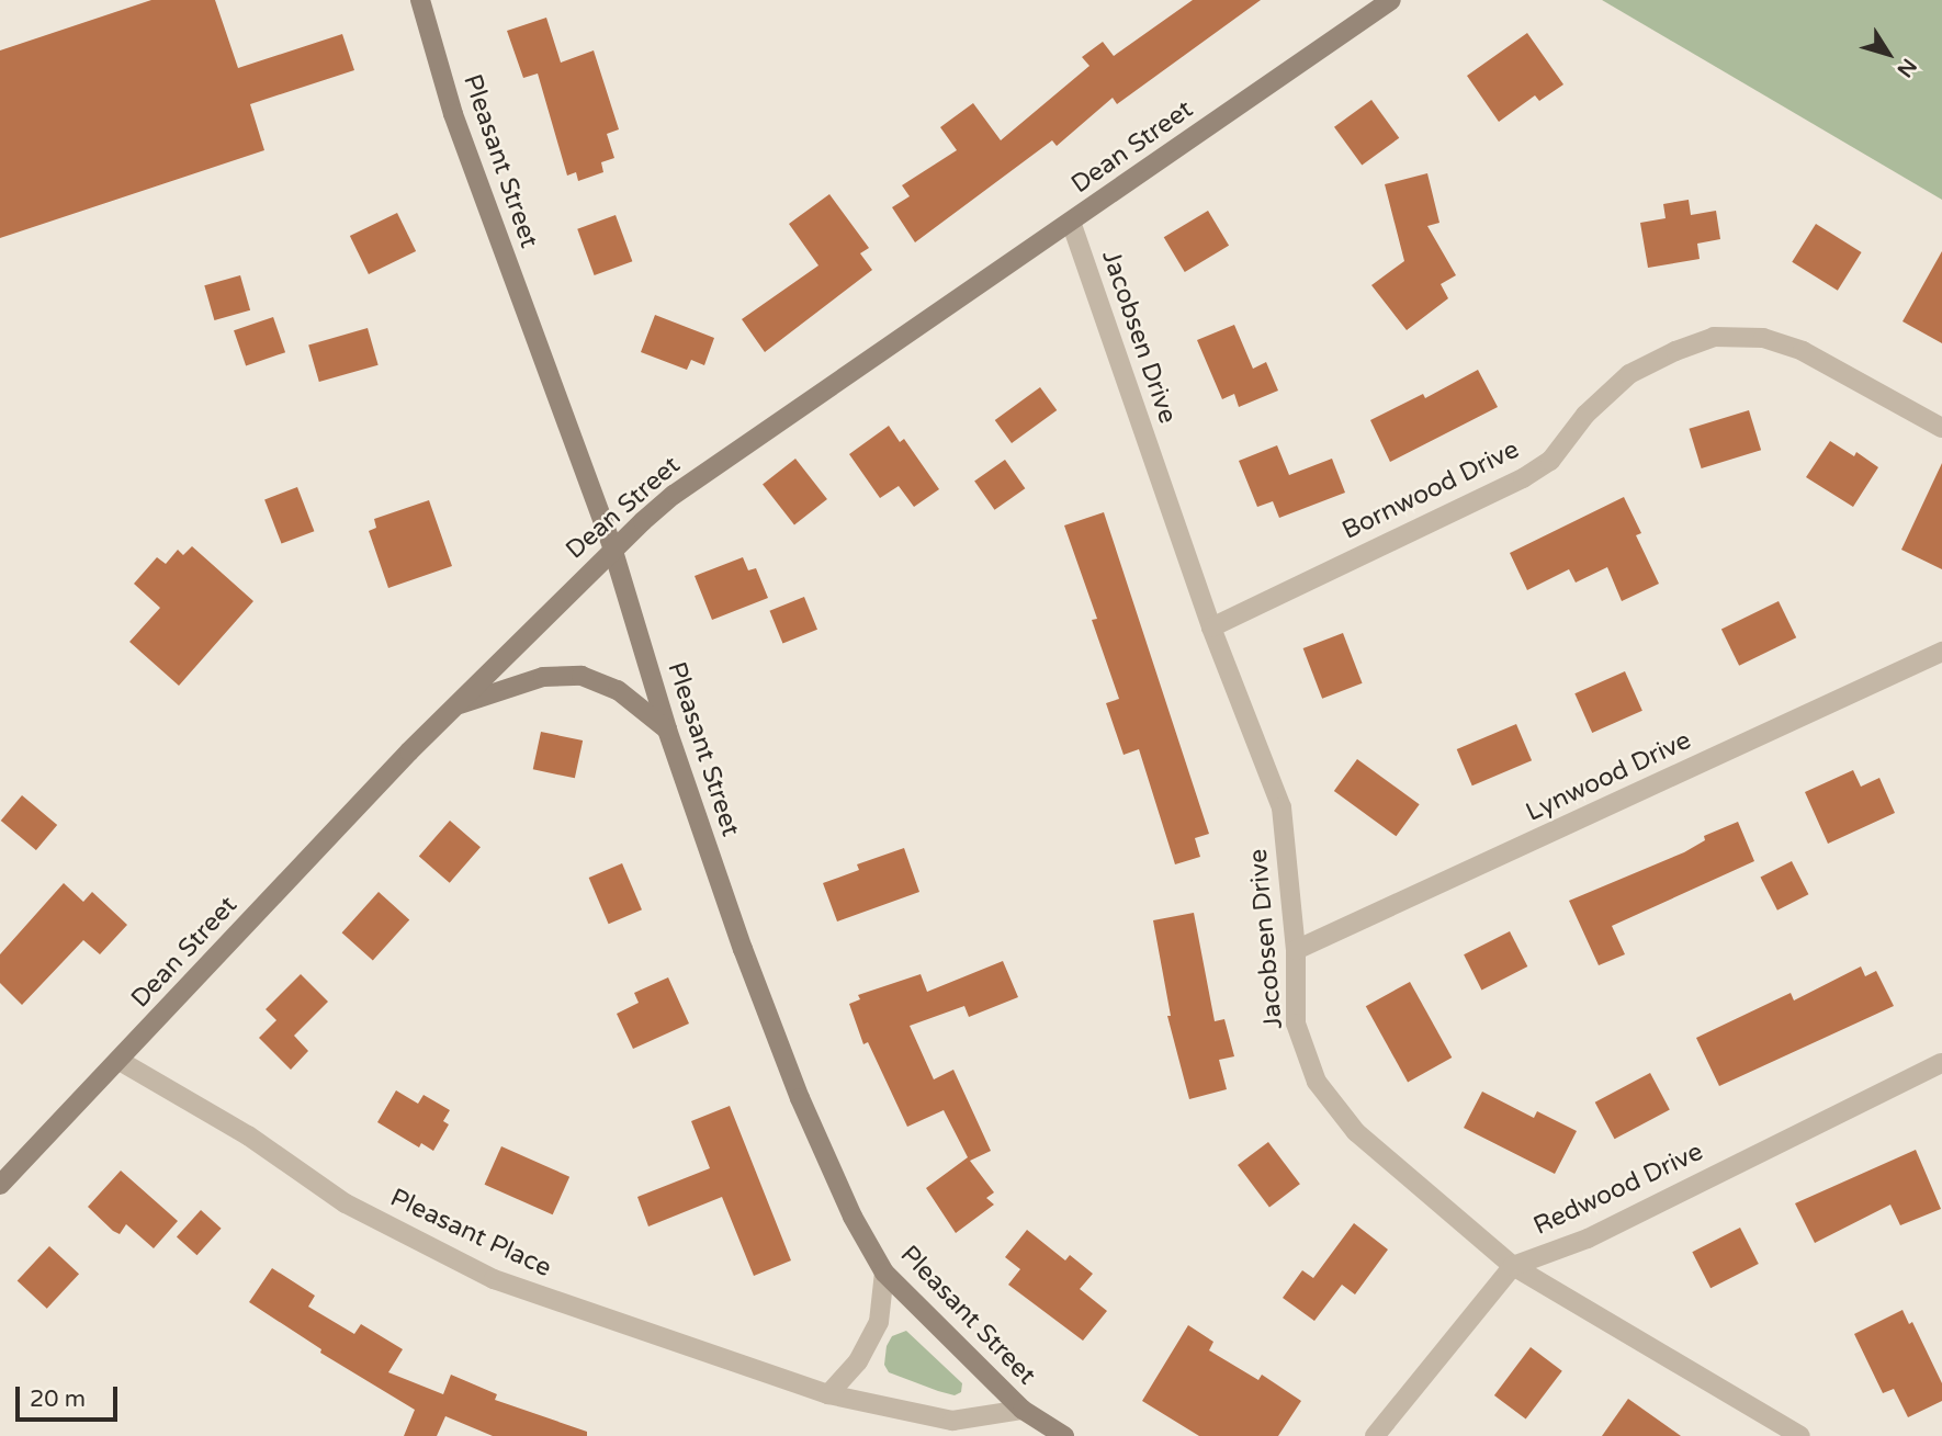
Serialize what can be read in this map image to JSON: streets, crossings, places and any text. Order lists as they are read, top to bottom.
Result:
{
  "streets": {
    "main road": ["Dean Street", "Pleasant Street"],
    "street": [
      "Jacobsen Drive",
      "Bornwood Drive",
      "Lynwood Drive",
      "Redwood Drive",
      "Pleasant Place"
    ]
  },
  "crossings": [
    ["Dean Street", "Pleasant Street"],
    ["Dean Street", "Jacobsen Drive"],
    ["Dean Street", "Pleasant Place"],
    ["Pleasant Street", "Pleasant Place"],
    ["Jacobsen Drive", "Bornwood Drive"],
    ["Jacobsen Drive", "Lynwood Drive"],
    ["Jacobsen Drive", "Redwood Drive"]
  ],
  "scale_bar": "20 m",
  "north": "bottom right"
}
